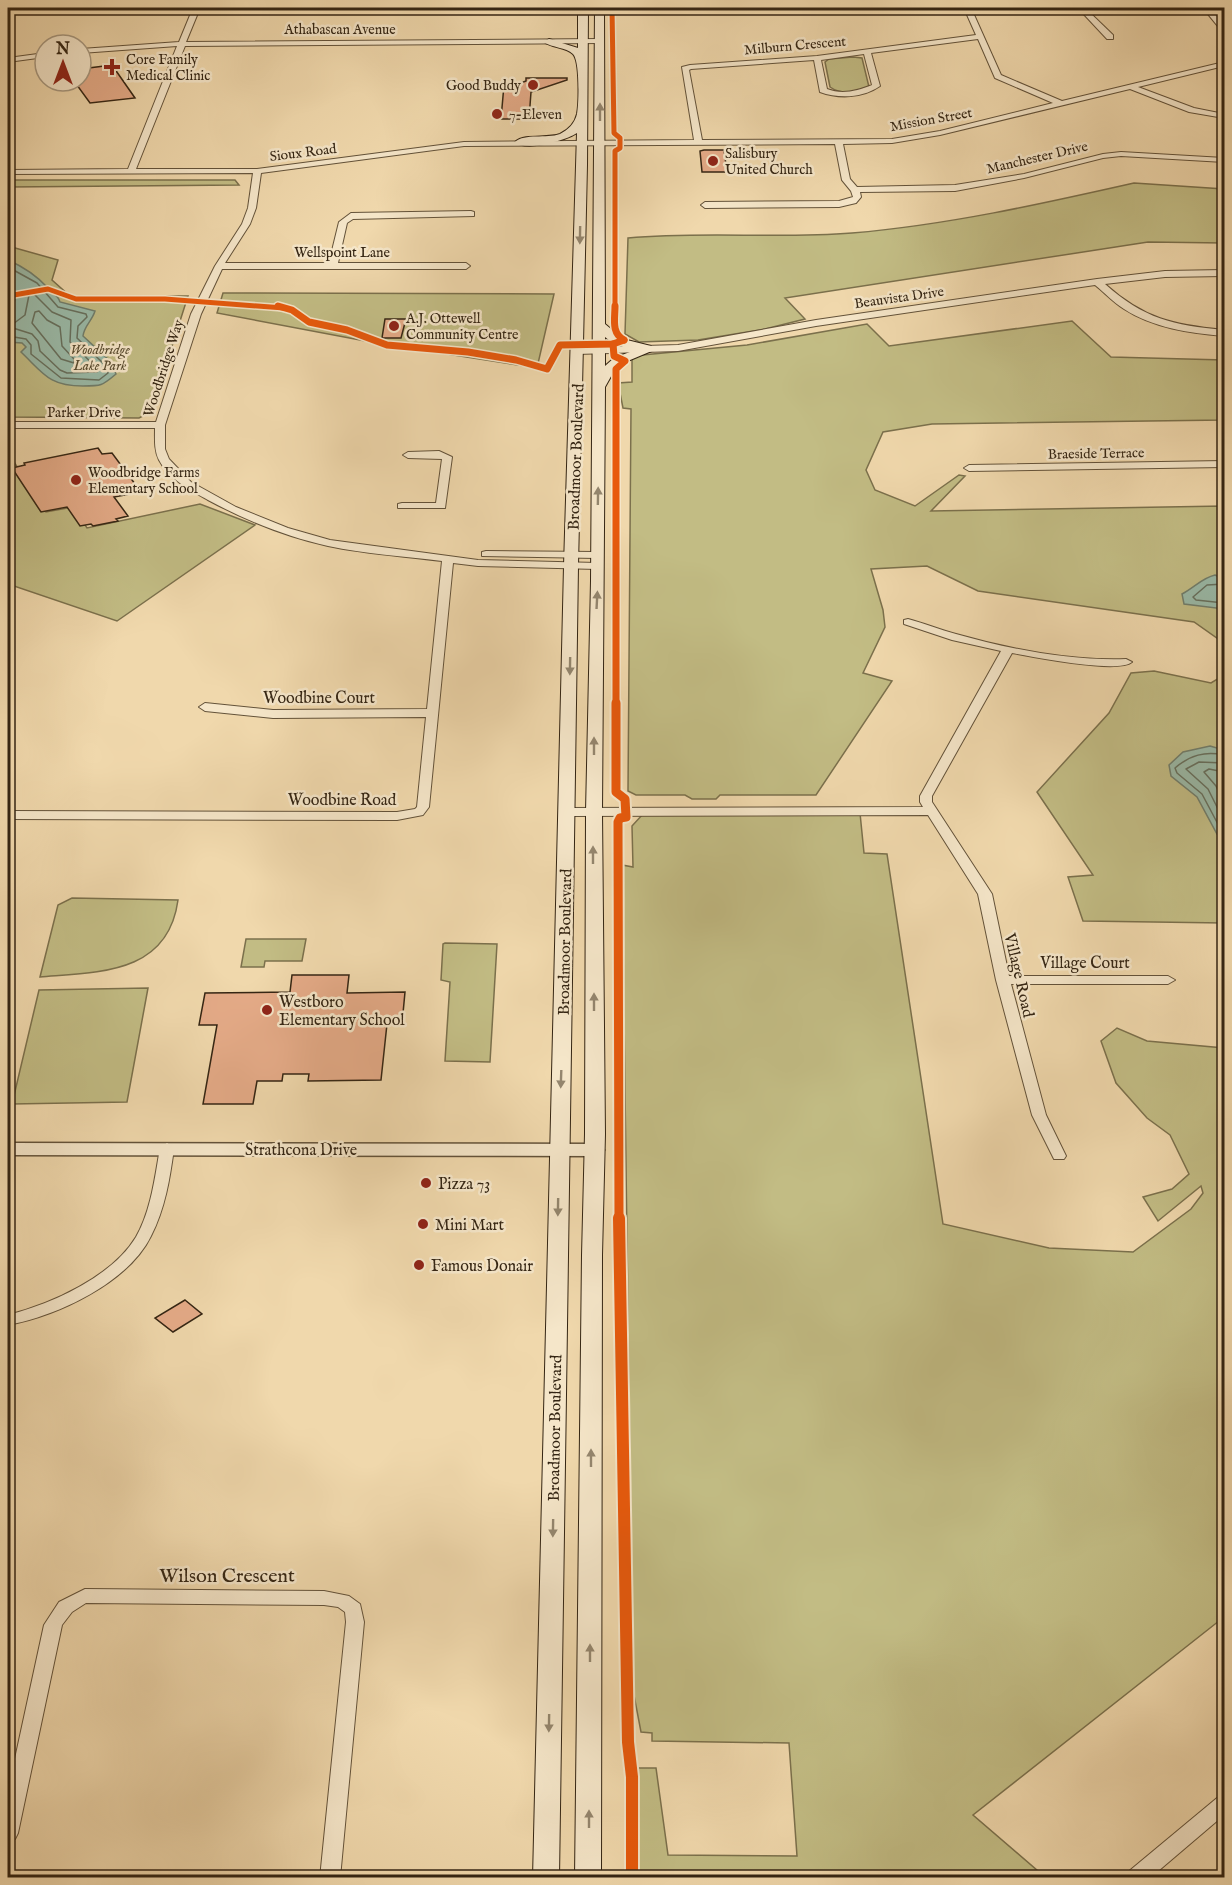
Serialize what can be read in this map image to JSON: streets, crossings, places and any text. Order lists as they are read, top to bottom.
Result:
{
  "streets": {
    "main road": ["Broadmoor Boulevard"],
    "street": [
      "Athabascan Avenue",
      "Milburn Crescent",
      "Mission Street",
      "Sioux Road",
      "Manchester Drive",
      "Wellspoint Lane",
      "Beauvista Drive",
      "Woodbridge Way",
      "Parker Drive",
      "Braeside Terrace",
      "Woodbine Court",
      "Woodbine Road",
      "Village Court",
      "Village Road",
      "Strathcona Drive",
      "Wilson Crescent"
    ]
  },
  "crossings": [
    ["Athabascan Avenue", "Broadmoor Boulevard"],
    ["Milburn Crescent", "Mission Street"],
    ["Mission Street", "Sioux Road"],
    ["Mission Street", "Broadmoor Boulevard"],
    ["Sioux Road", "Woodbridge Way"],
    ["Sioux Road", "Broadmoor Boulevard"],
    ["Wellspoint Lane", "Woodbridge Way"],
    ["Beauvista Drive", "Broadmoor Boulevard"],
    ["Woodbridge Way", "Parker Drive"],
    ["Woodbridge Way", "Broadmoor Boulevard"],
    ["Woodbridge Way", "Woodbine Road"],
    ["Broadmoor Boulevard", "Strathcona Drive"],
    ["Woodbine Court", "Woodbine Road"],
    ["Village Court", "Village Road"]
  ],
  "parks": ["Woodbridge Lake Park"],
  "places": {
    "health": ["Core Family Medical Clinic"],
    "other": [
      "Good Buddy",
      "7-Eleven",
      "Salisbury United Church",
      "A.J. Ottewell Community Centre",
      "Woodbridge Farms Elementary School",
      "Westboro Elementary School",
      "Pizza 73",
      "Mini Mart",
      "Famous Donair"
    ]
  },
  "north": "top"
}
